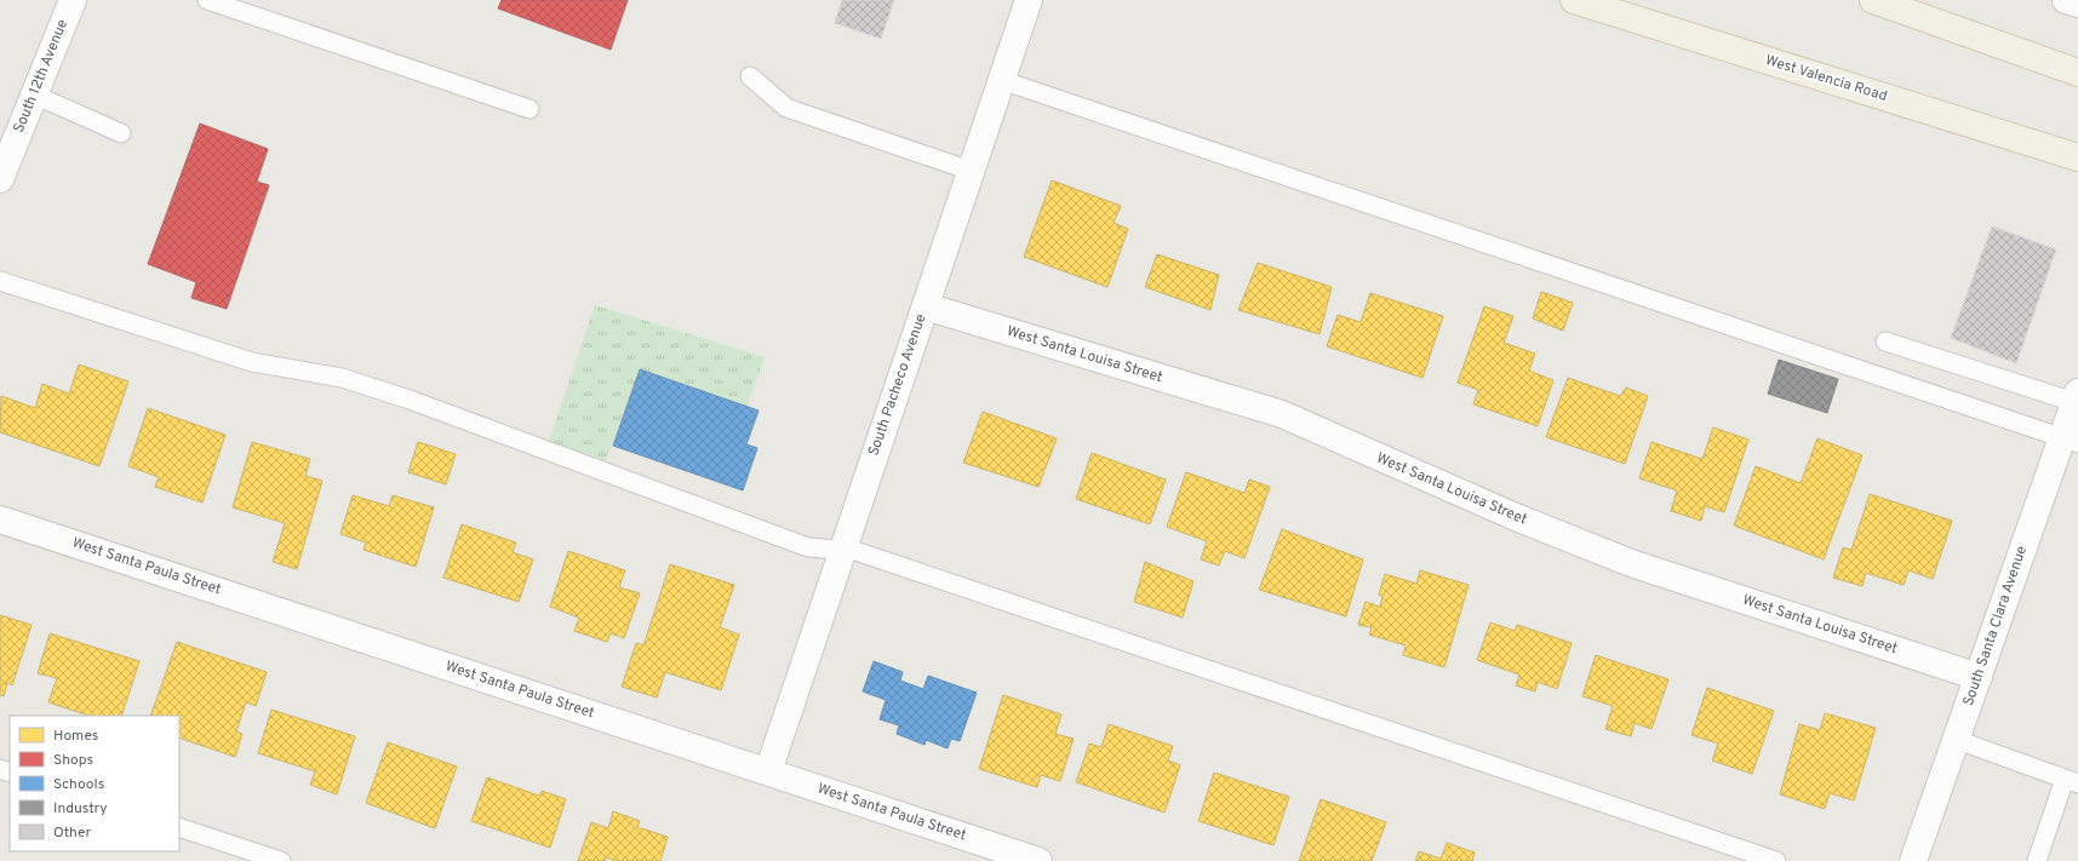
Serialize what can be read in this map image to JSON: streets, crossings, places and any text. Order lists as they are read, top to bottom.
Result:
{
  "streets": {
    "main road": ["West Valencia Road"],
    "street": [
      "South 12th Avenue",
      "West Santa Louisa Street",
      "South Pacheco Avenue",
      "West Santa Paula Street",
      "South Santa Clara Avenue"
    ]
  },
  "crossings": [
    ["West Santa Louisa Street", "South Pacheco Avenue"],
    ["West Santa Louisa Street", "South Santa Clara Avenue"],
    ["South Pacheco Avenue", "West Santa Paula Street"]
  ],
  "legend": [
    "Homes",
    "Shops",
    "Schools",
    "Industry",
    "Other"
  ]
}
